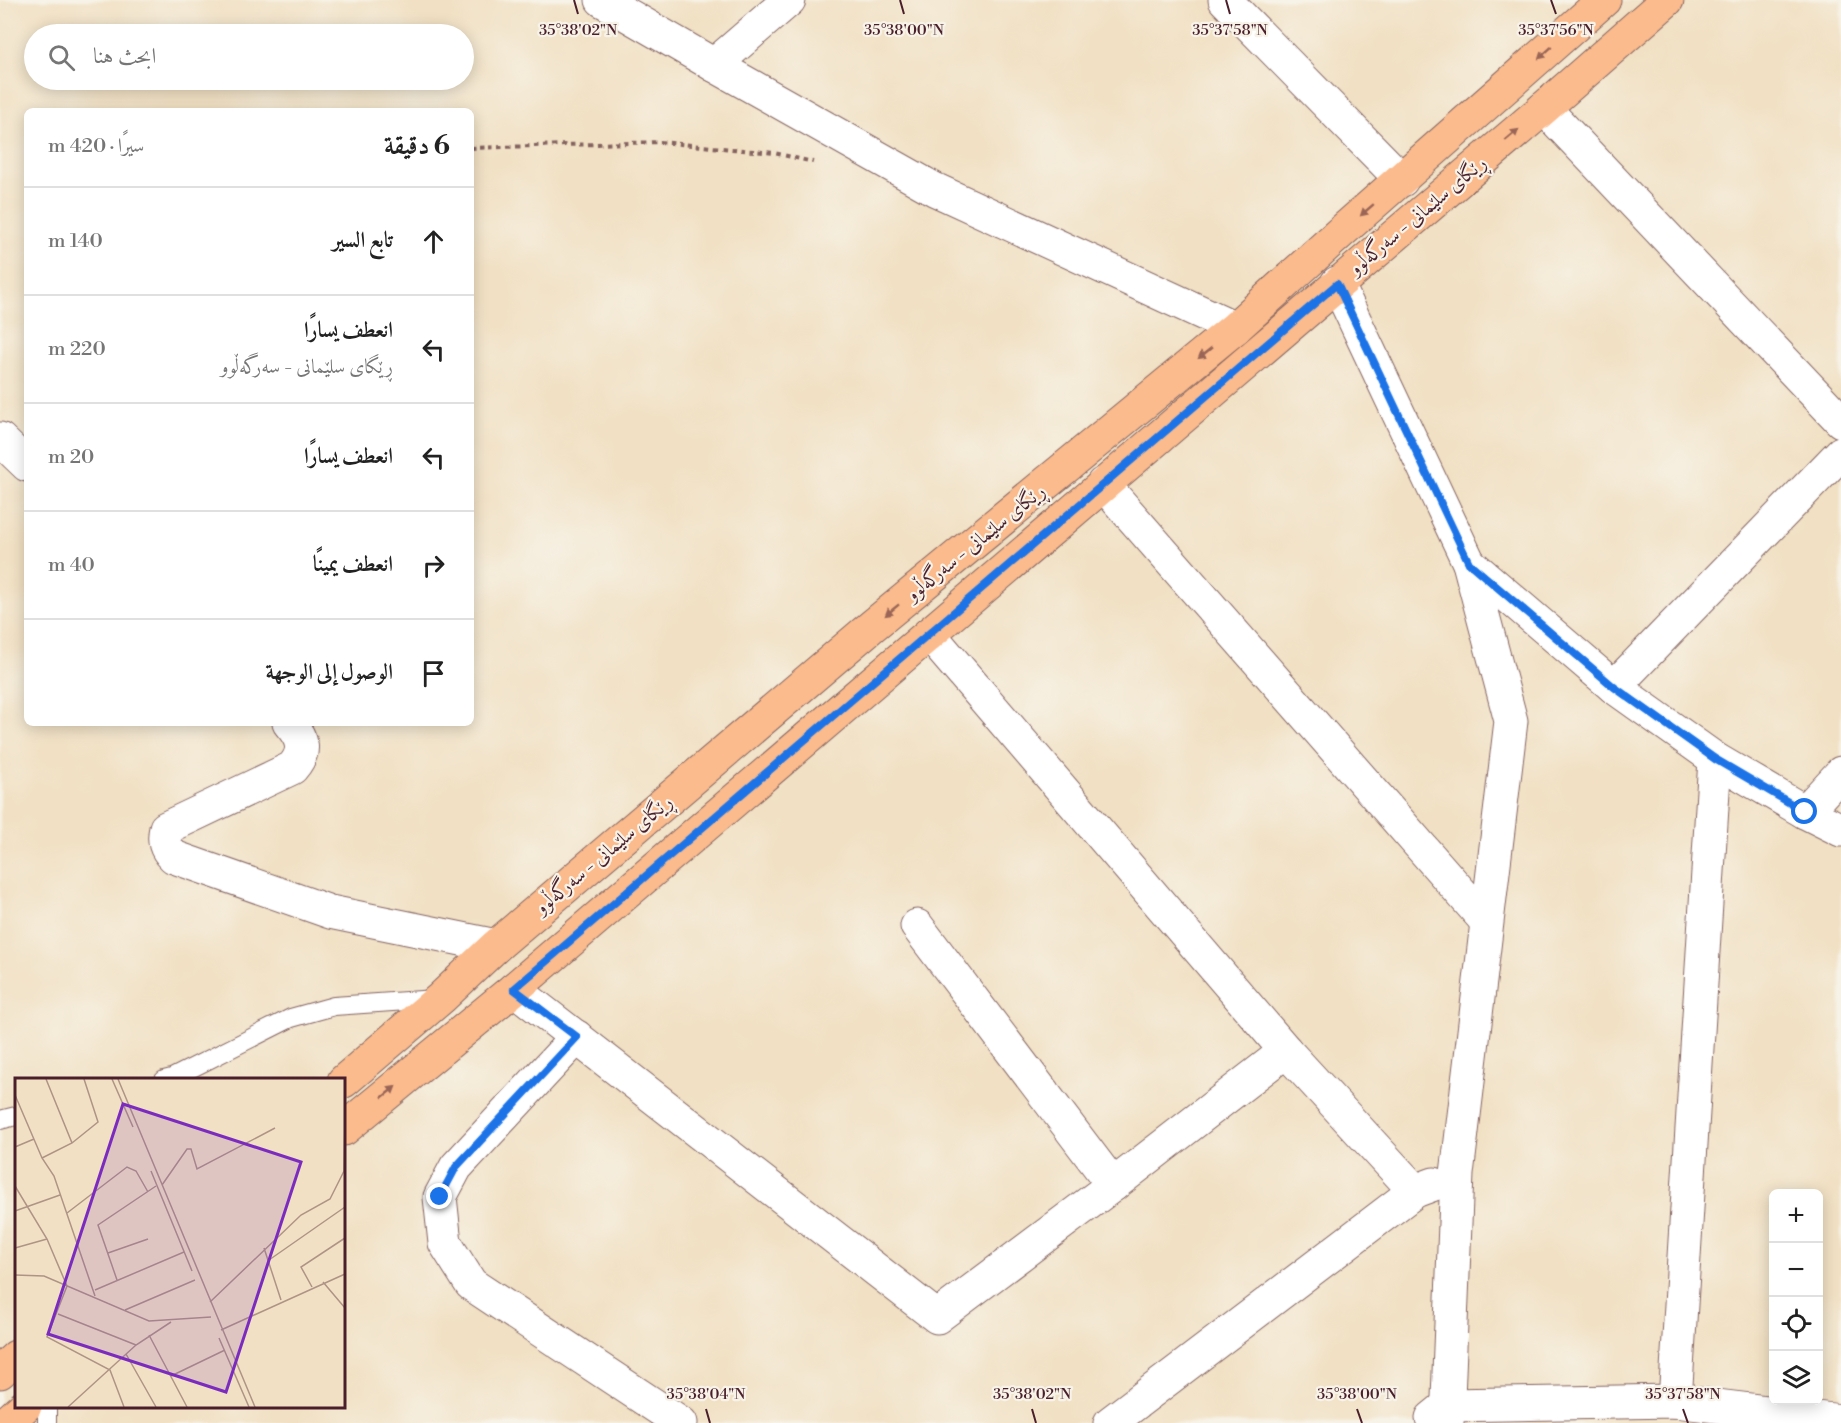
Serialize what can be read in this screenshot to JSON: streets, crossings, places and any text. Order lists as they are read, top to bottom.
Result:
{
  "streets": {
    "main road": ["ڕێگای سلێمانی - سەرگەڵوو"]
  },
  "page": {
    "search": "ابحث هنا",
    "heading": ["6 دقيقة", "سيرًا · 420 m"],
    "list": [
      ["تابع السير", "140 m"],
      ["انعطف يسارًا", "ڕێگای سلێمانی - سەرگەڵوو", "220 m"],
      ["انعطف يسارًا", "20 m"],
      ["انعطف يمينًا", "40 m"],
      "الوصول إلى الوجهة"
    ],
    "map_buttons": ["+", "−"]
  },
  "coordinates": [
    "35°38'02\"N",
    "35°38'00\"N",
    "35°37'58\"N",
    "35°37'56\"N",
    "35°38'04\"N"
  ]
}
